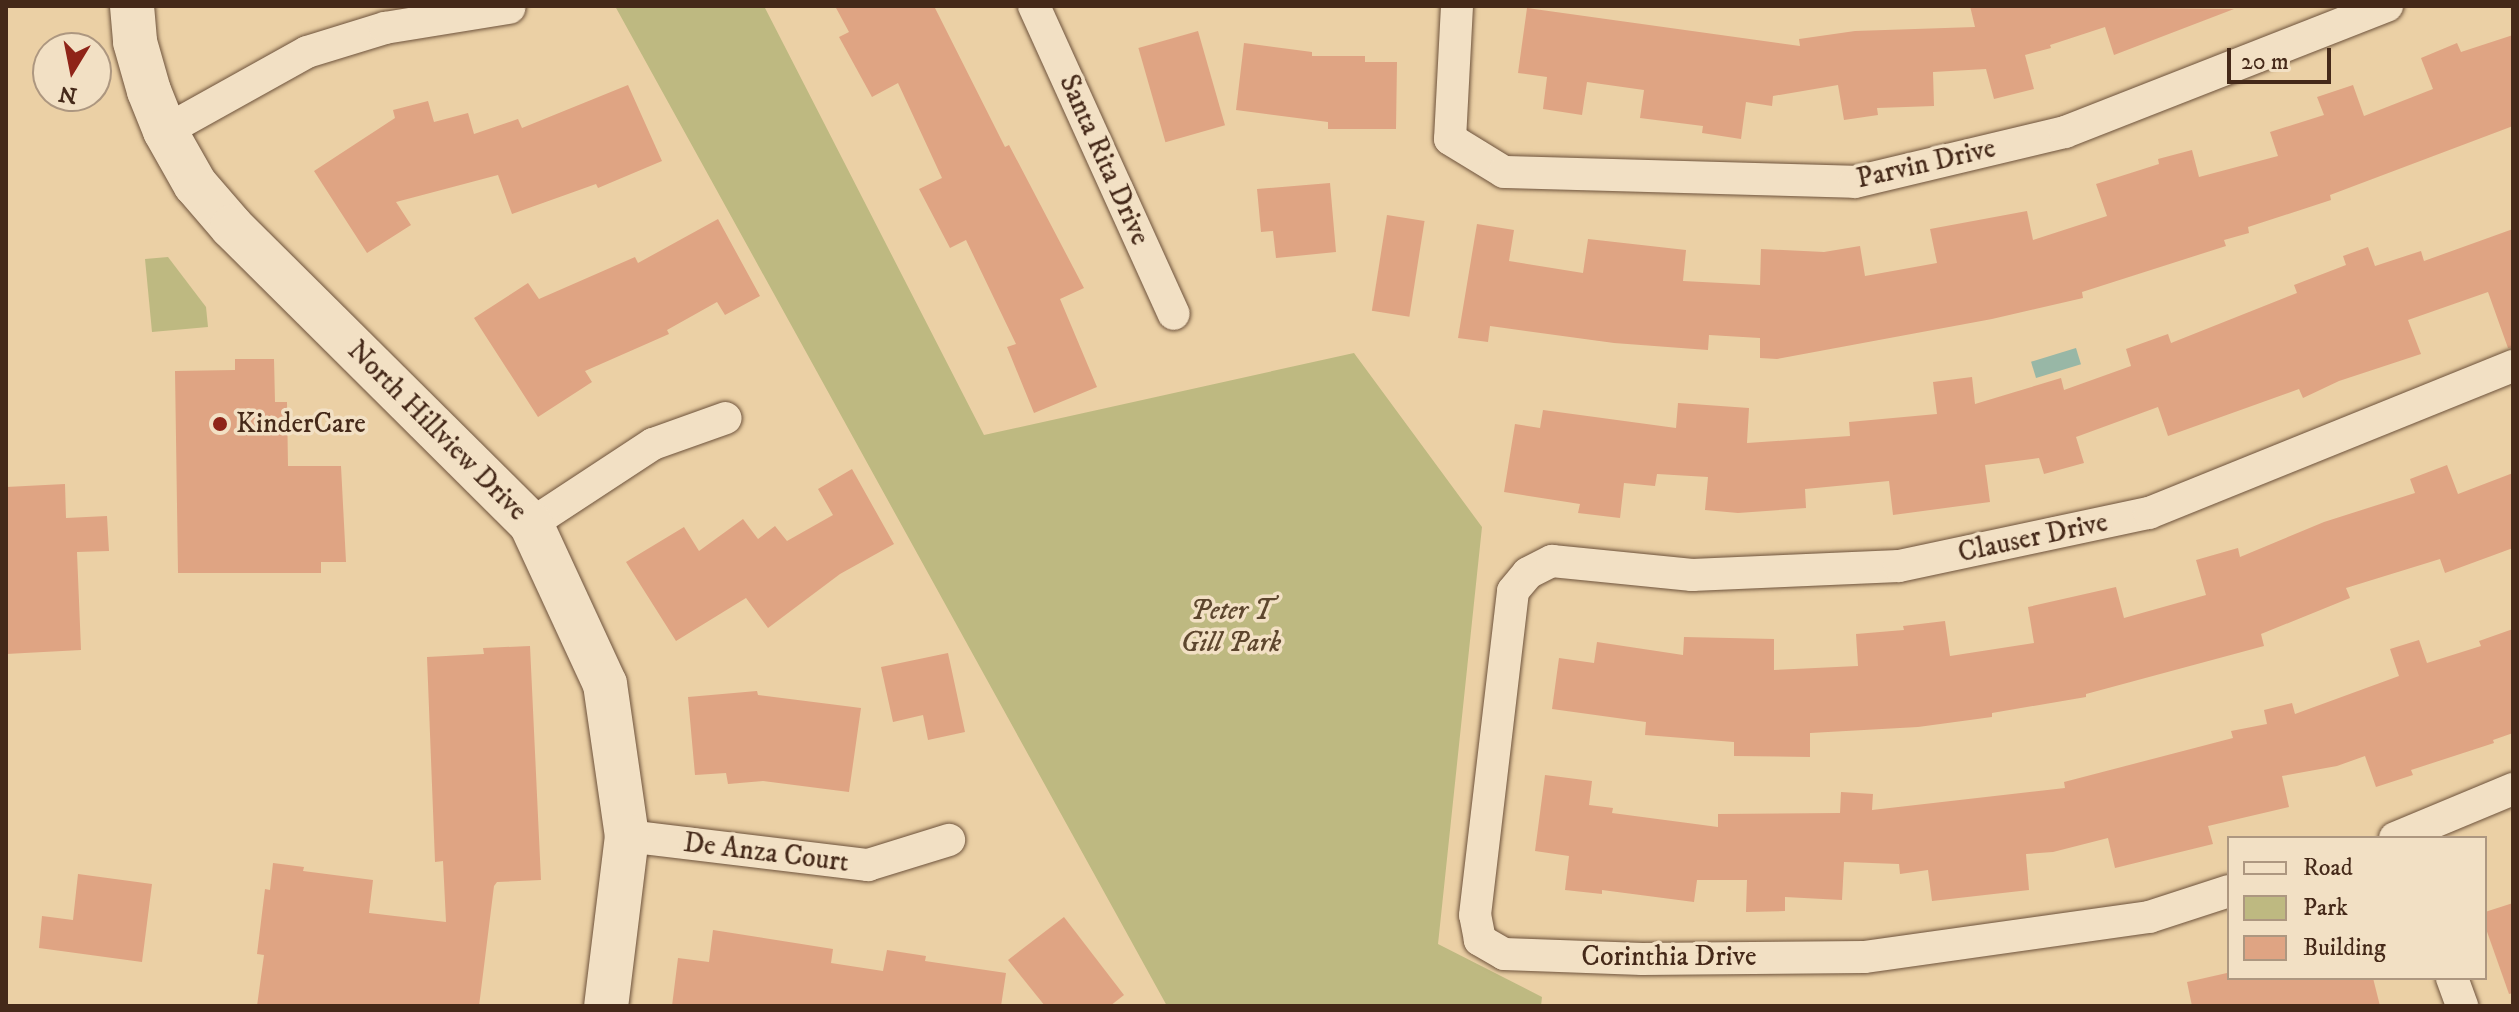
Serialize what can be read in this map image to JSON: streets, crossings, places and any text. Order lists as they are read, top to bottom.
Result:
{
  "streets": {
    "street": [
      "Santa Rita Drive",
      "Parvin Drive",
      "North Hillview Drive",
      "Clauser Drive",
      "De Anza Court",
      "Corinthia Drive"
    ]
  },
  "crossings": [
    ["North Hillview Drive", "De Anza Court"],
    ["Clauser Drive", "Corinthia Drive"]
  ],
  "parks": ["Peter T Gill Park"],
  "places": ["KinderCare"],
  "legend": ["Road", "Park", "Building"],
  "scale_bar": "20 m",
  "north": "bottom"
}
